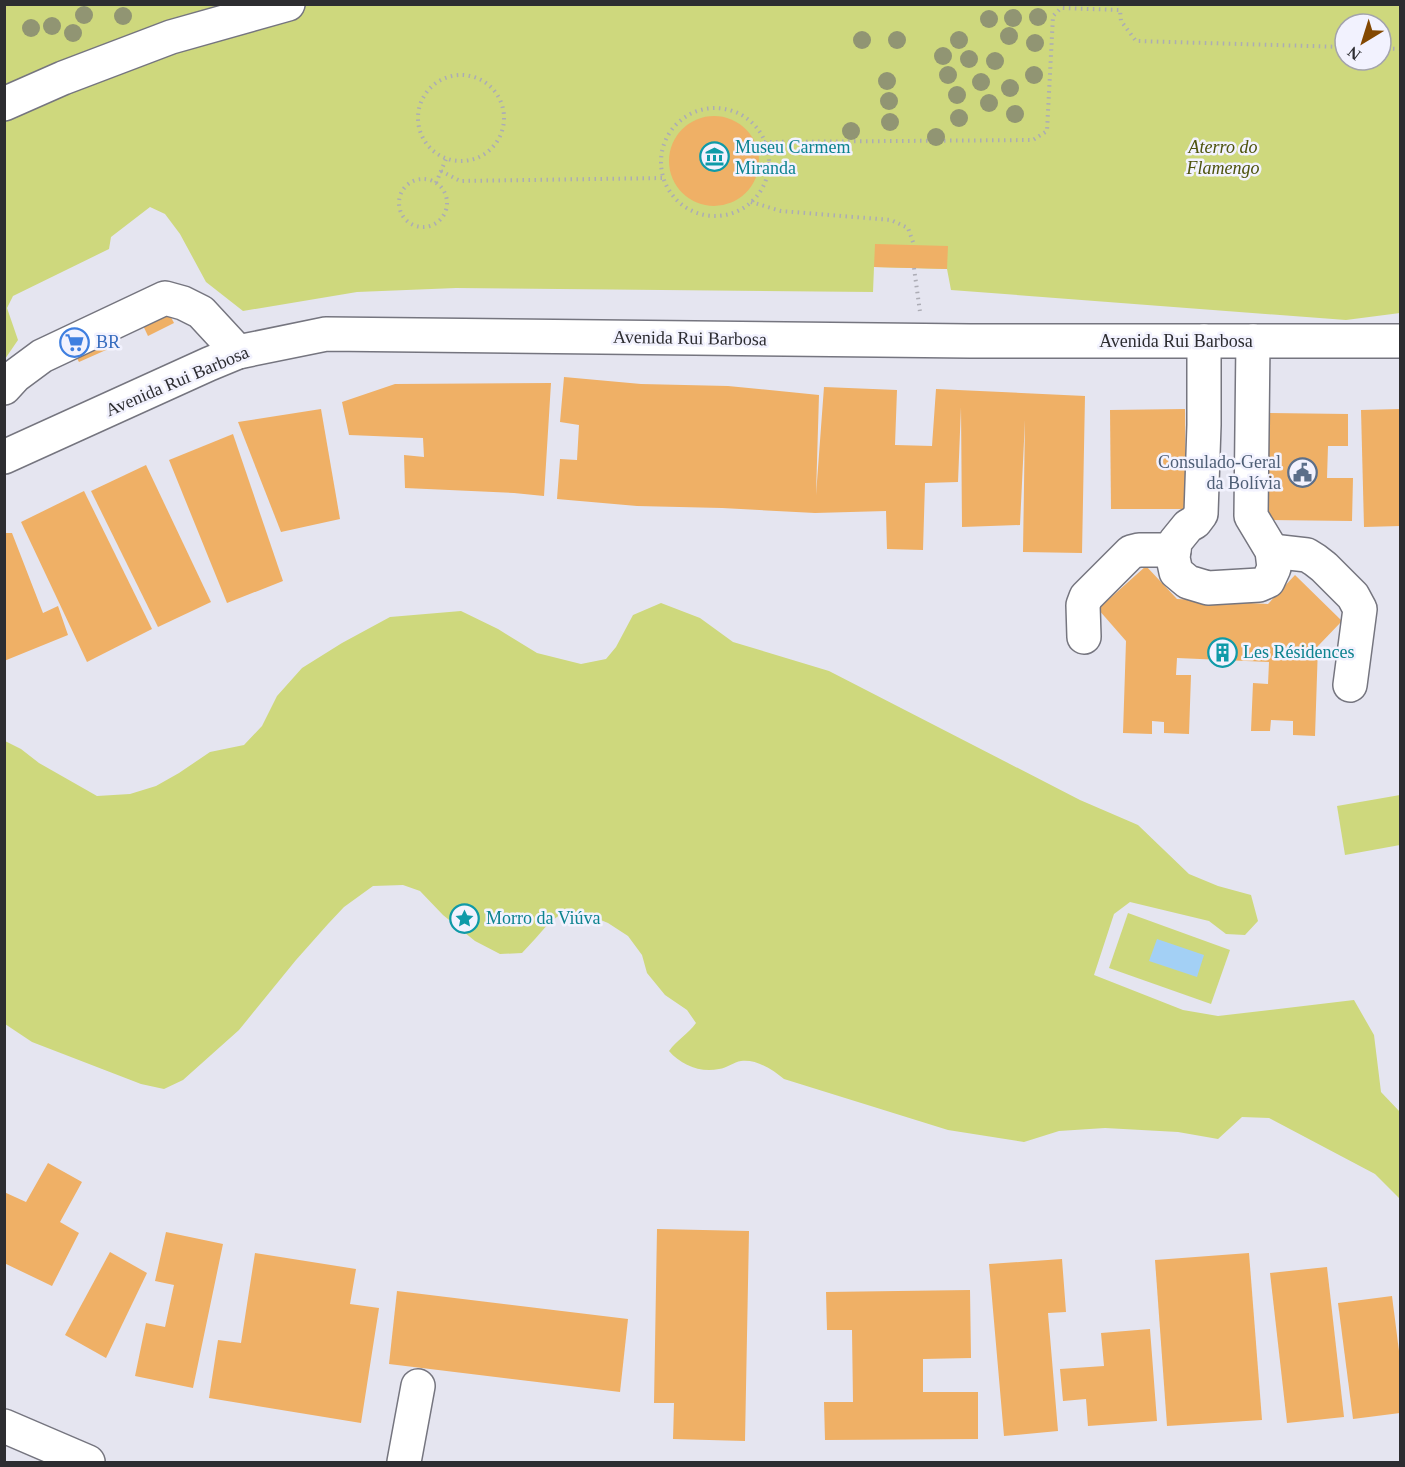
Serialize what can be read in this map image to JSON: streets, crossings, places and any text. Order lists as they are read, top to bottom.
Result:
{
  "streets": {
    "main road": ["Avenida Rui Barbosa"]
  },
  "parks": ["Aterro do Flamengo"],
  "places": {
    "museum": ["Museu Carmem Miranda"],
    "supermarket": ["BR"],
    "public building": ["Consulado-Geral da Bolívia"],
    "building": ["Les Résidences"],
    "place": ["Morro da Viúva"]
  },
  "north": "bottom left"
}
